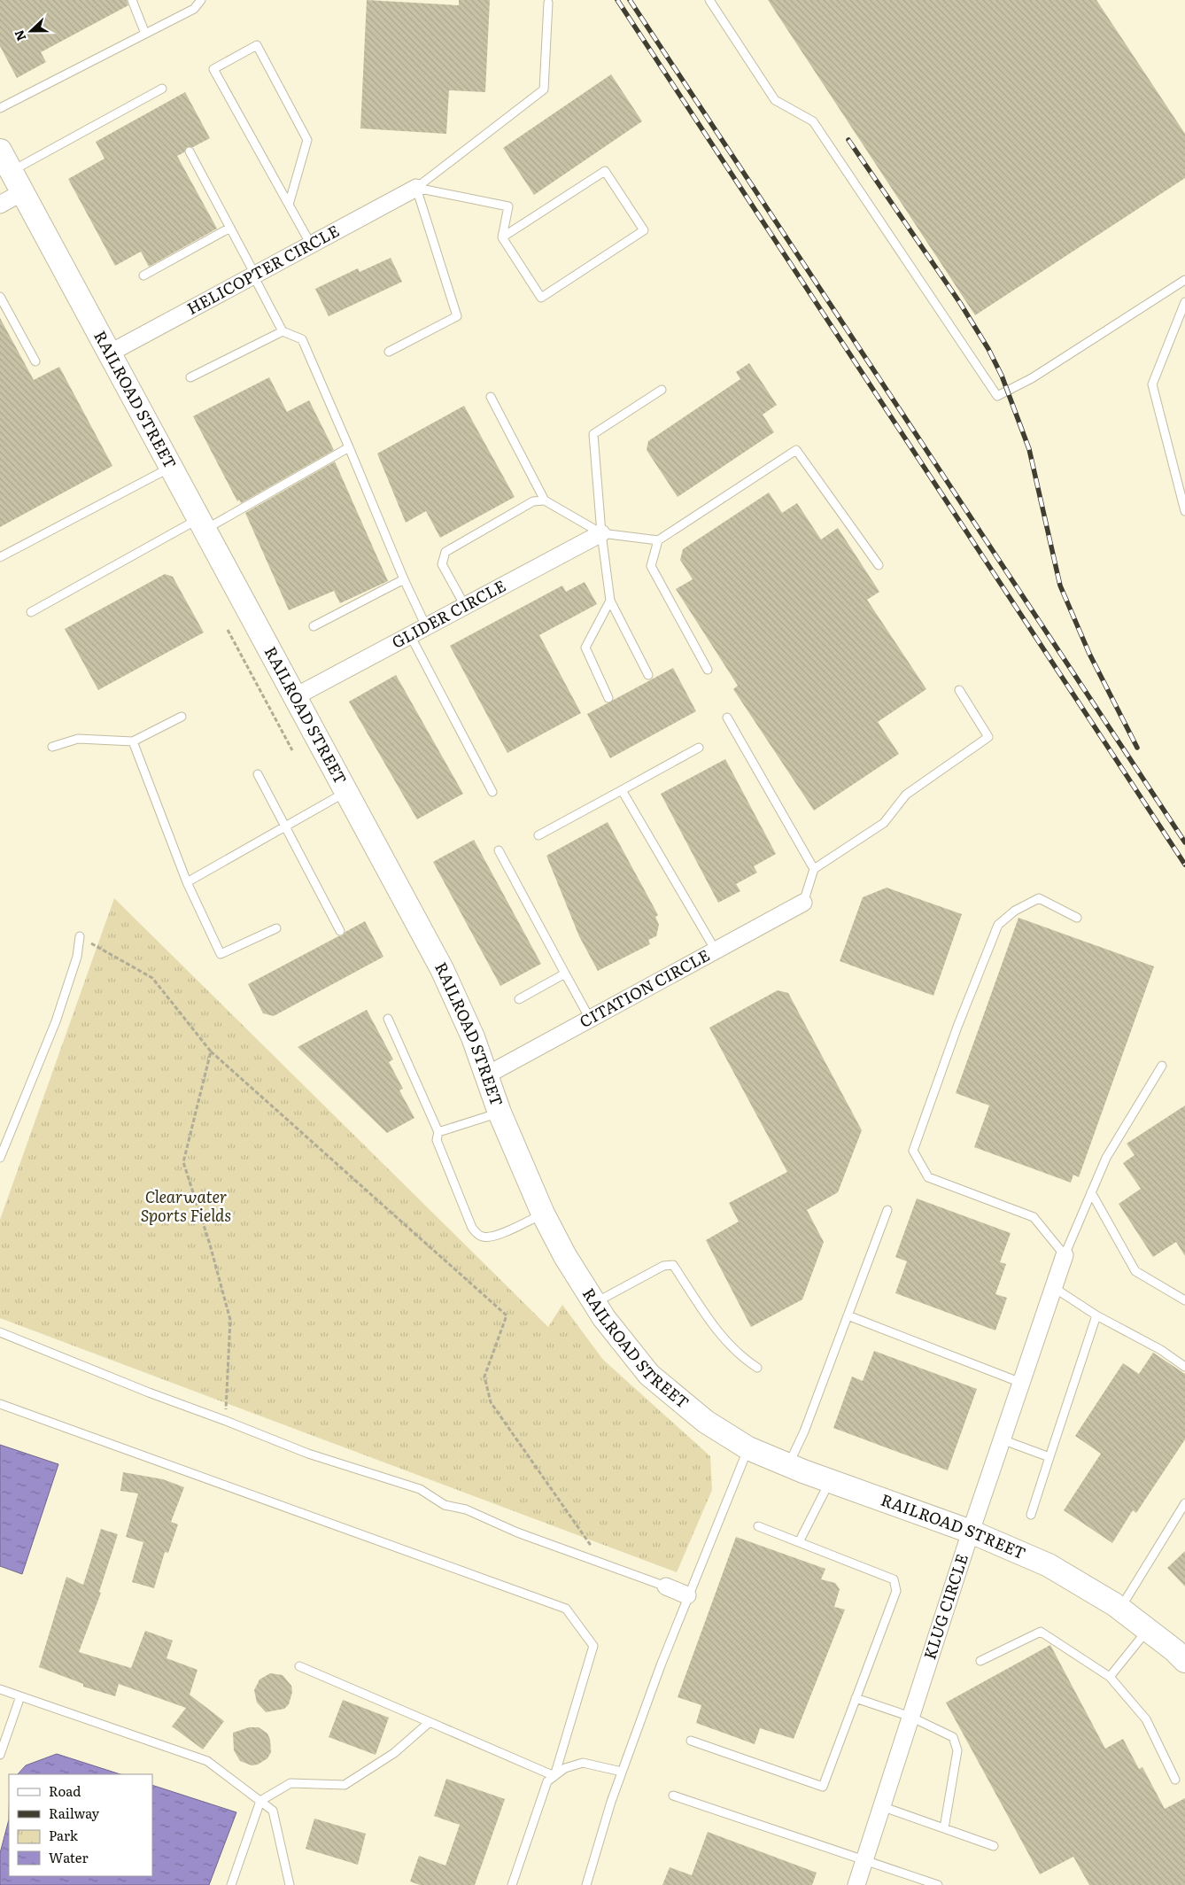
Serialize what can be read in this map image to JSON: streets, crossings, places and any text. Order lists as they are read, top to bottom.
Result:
{
  "streets": {
    "main road": ["RAILROAD STREET"],
    "street": [
      "HELICOPTER CIRCLE",
      "GLIDER CIRCLE",
      "CITATION CIRCLE",
      "KLUG CIRCLE"
    ]
  },
  "crossings": [
    ["HELICOPTER CIRCLE", "RAILROAD STREET"],
    ["RAILROAD STREET", "GLIDER CIRCLE"],
    ["RAILROAD STREET", "CITATION CIRCLE"],
    ["RAILROAD STREET", "KLUG CIRCLE"]
  ],
  "parks": ["Clearwater Sports Fields"],
  "legend": [
    "Road",
    "Railway",
    "Park",
    "Water"
  ],
  "north": "left"
}
